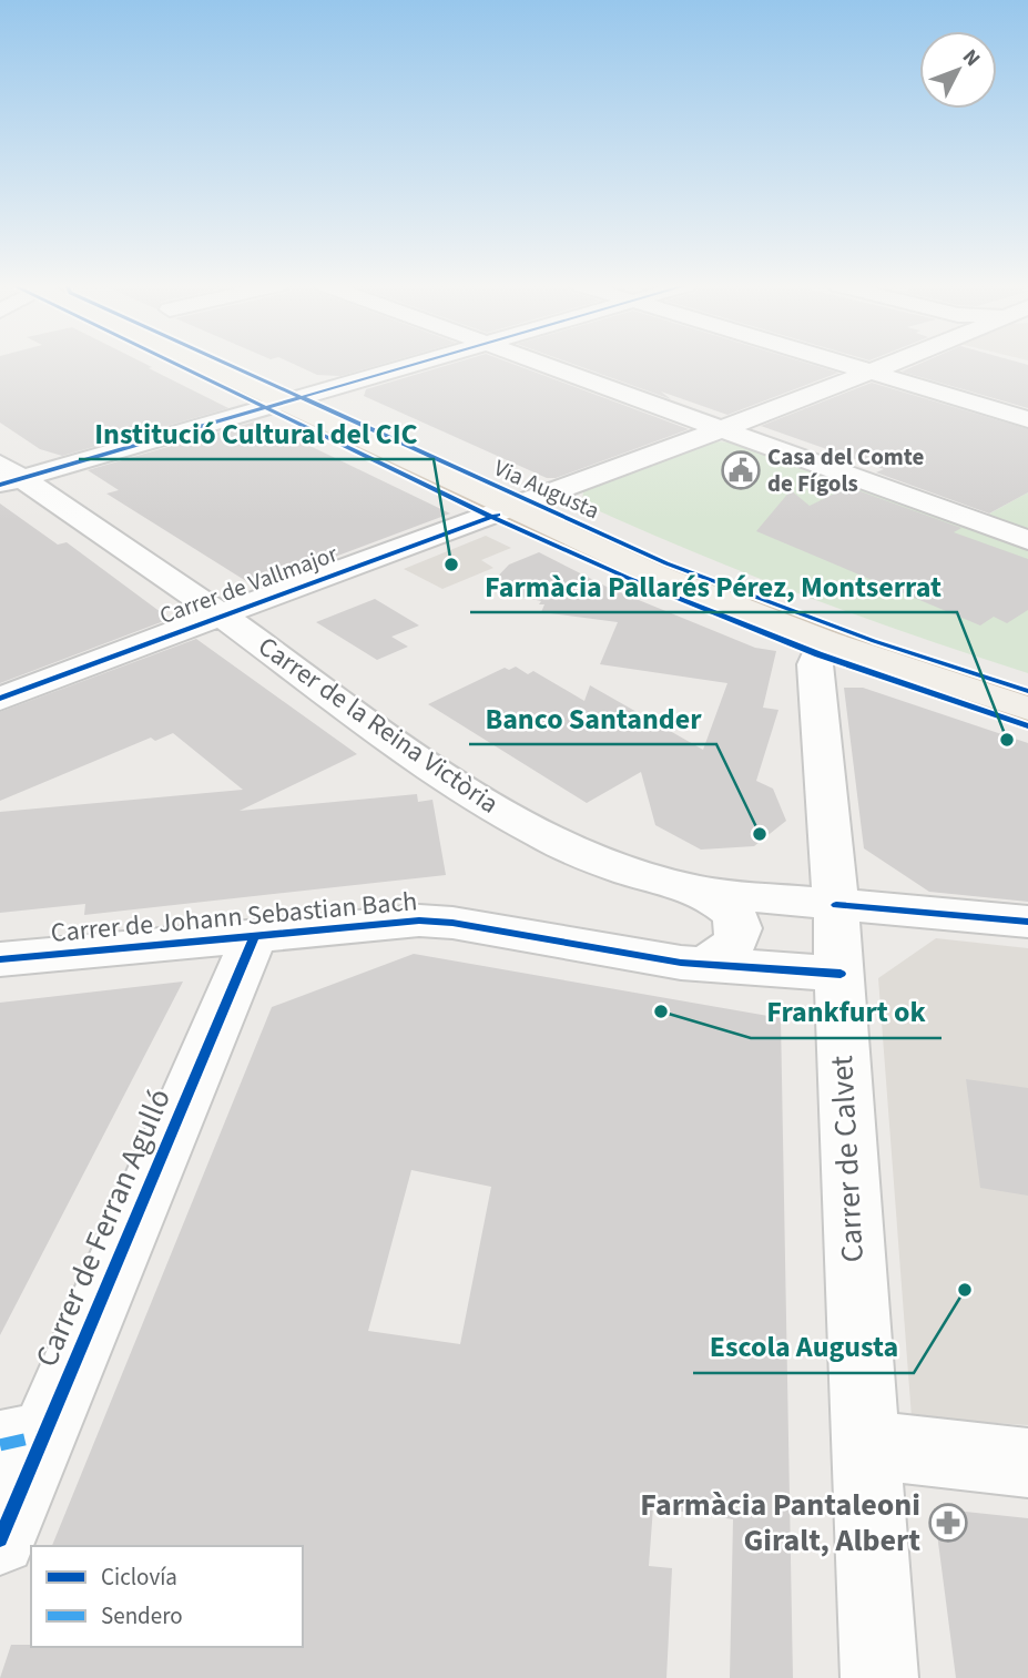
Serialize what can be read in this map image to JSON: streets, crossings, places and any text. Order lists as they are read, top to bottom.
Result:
{
  "streets": {
    "main road": ["Via Augusta"],
    "street": [
      "Carrer de Vallmajor",
      "Carrer de la Reina Victòria",
      "Carrer de Johann Sebastian Bach",
      "Carrer de Calvet",
      "Carrer de Ferran Agulló"
    ]
  },
  "crossings": [
    ["Via Augusta", "Carrer de Vallmajor"],
    ["Via Augusta", "Carrer de Calvet"],
    ["Carrer de Vallmajor", "Carrer de la Reina Victòria"],
    ["Carrer de la Reina Victòria", "Carrer de Johann Sebastian Bach"],
    ["Carrer de la Reina Victòria", "Carrer de Calvet"],
    ["Carrer de Johann Sebastian Bach", "Carrer de Calvet"],
    ["Carrer de Johann Sebastian Bach", "Carrer de Ferran Agulló"]
  ],
  "places": {
    "public building": ["Casa del Comte de Fígols"],
    "other": [
      "Institució Cultural del CIC",
      "Farmàcia Pallarés Pérez, Montserrat",
      "Banco Santander",
      "Frankfurt ok",
      "Escola Augusta"
    ],
    "pharmacy": ["Farmàcia Pantaleoni Giralt, Albert"]
  },
  "legend": ["Ciclovía", "Sendero"],
  "north": "top right"
}
